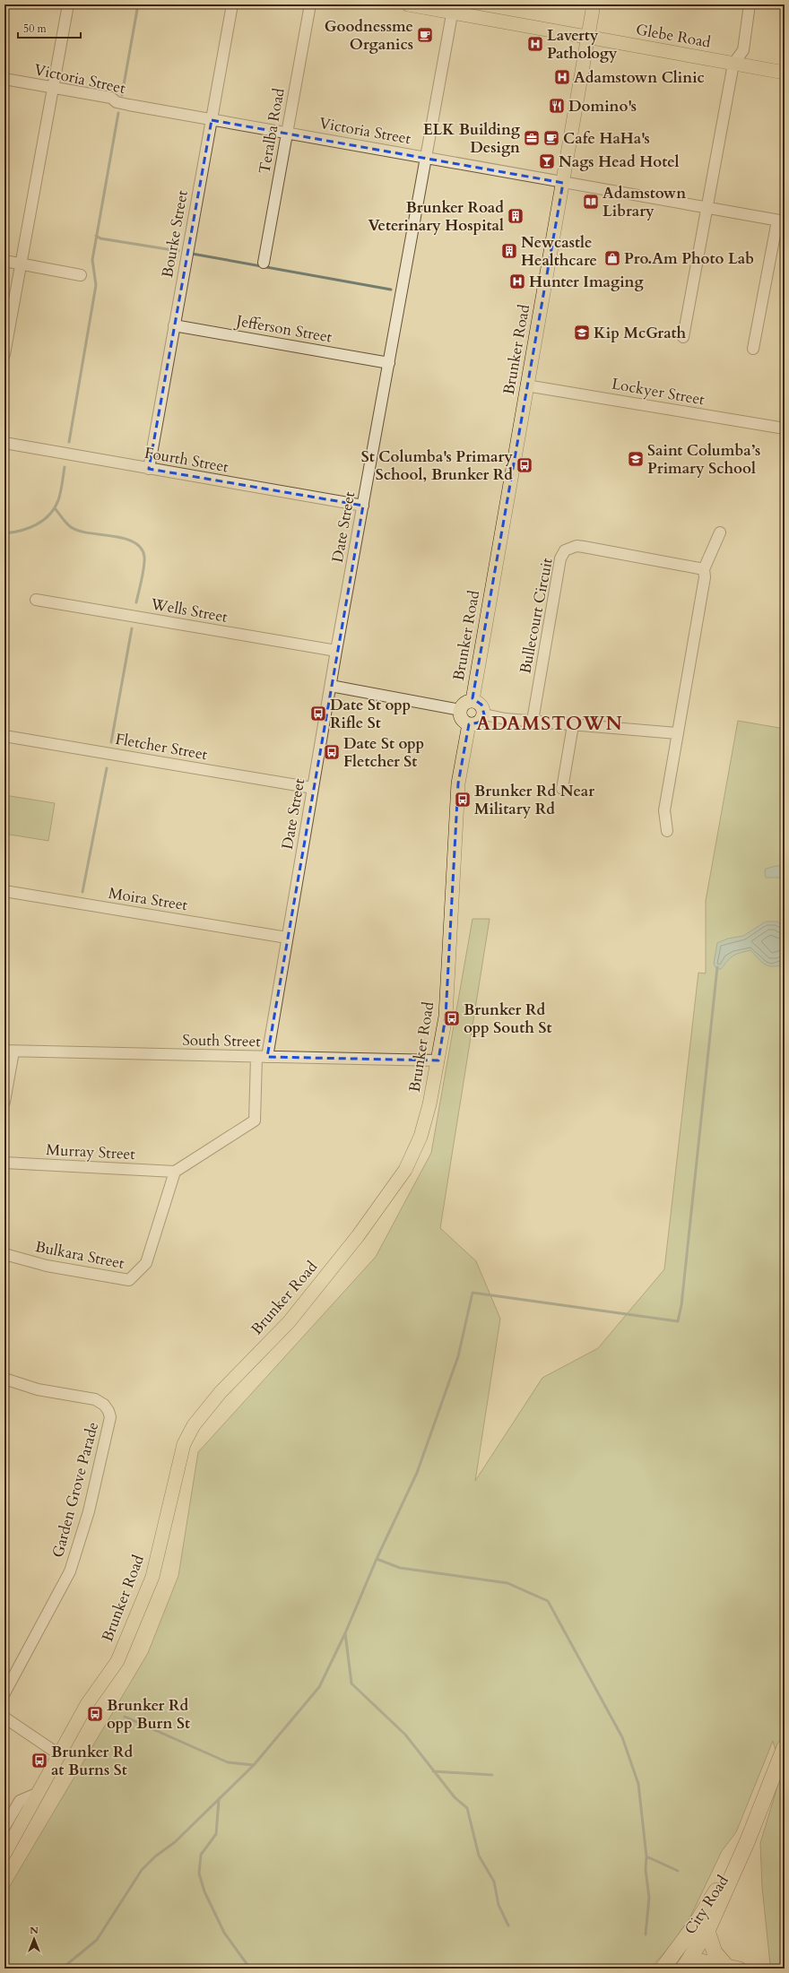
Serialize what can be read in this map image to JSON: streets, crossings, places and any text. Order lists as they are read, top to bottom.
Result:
{
  "streets": {
    "highway": ["City Road"],
    "main road": ["Glebe Road", "Brunker Road"],
    "street": [
      "Victoria Street",
      "Teralba Road",
      "Bourke Street",
      "Jefferson Street",
      "Lockyer Street",
      "Fourth Street",
      "Date Street",
      "Wells Street",
      "Bullecourt Circuit",
      "Fletcher Street",
      "Moira Street",
      "South Street",
      "Murray Street",
      "Bulkara Street",
      "Garden Grove Parade"
    ]
  },
  "crossings": [
    ["Glebe Road", "Brunker Road"],
    ["Glebe Road", "Date Street"],
    ["Victoria Street", "Teralba Road"],
    ["Victoria Street", "Bourke Street"],
    ["Victoria Street", "Brunker Road"],
    ["Victoria Street", "Date Street"],
    ["Bourke Street", "Jefferson Street"],
    ["Bourke Street", "Fourth Street"],
    ["Jefferson Street", "Date Street"],
    ["Brunker Road", "Lockyer Street"],
    ["Brunker Road", "South Street"],
    ["Fourth Street", "Date Street"],
    ["Date Street", "Wells Street"],
    ["Date Street", "Fletcher Street"],
    ["Date Street", "Moira Street"],
    ["Date Street", "South Street"],
    ["Murray Street", "Bulkara Street"]
  ],
  "districts": ["ADAMSTOWN"],
  "places": {
    "cafe": ["Goodnessme Organics", "Cafe HaHa's"],
    "hospital": ["Laverty Pathology", "Adamstown Clinic", "Hunter Imaging"],
    "restaurant": ["Domino's"],
    "office": ["ELK Building Design"],
    "bar": ["Nags Head Hotel"],
    "library": ["Adamstown Library"],
    "building": ["Brunker Road Veterinary Hospital", "Newcastle Healthcare"],
    "shop": ["Pro.Am Photo Lab"],
    "school or university": ["Kip McGrath", "Saint Columba’s Primary School"],
    "bus stop": [
      "St Columba's Primary School, Brunker Rd",
      "Date St opp Rifle St",
      "Date St opp Fletcher St",
      "Brunker Rd Near Military Rd",
      "Brunker Rd opp South St",
      "Brunker Rd opp Burn St",
      "Brunker Rd at Burns St"
    ]
  },
  "scale_bar": "50 m",
  "north": "top"
}
